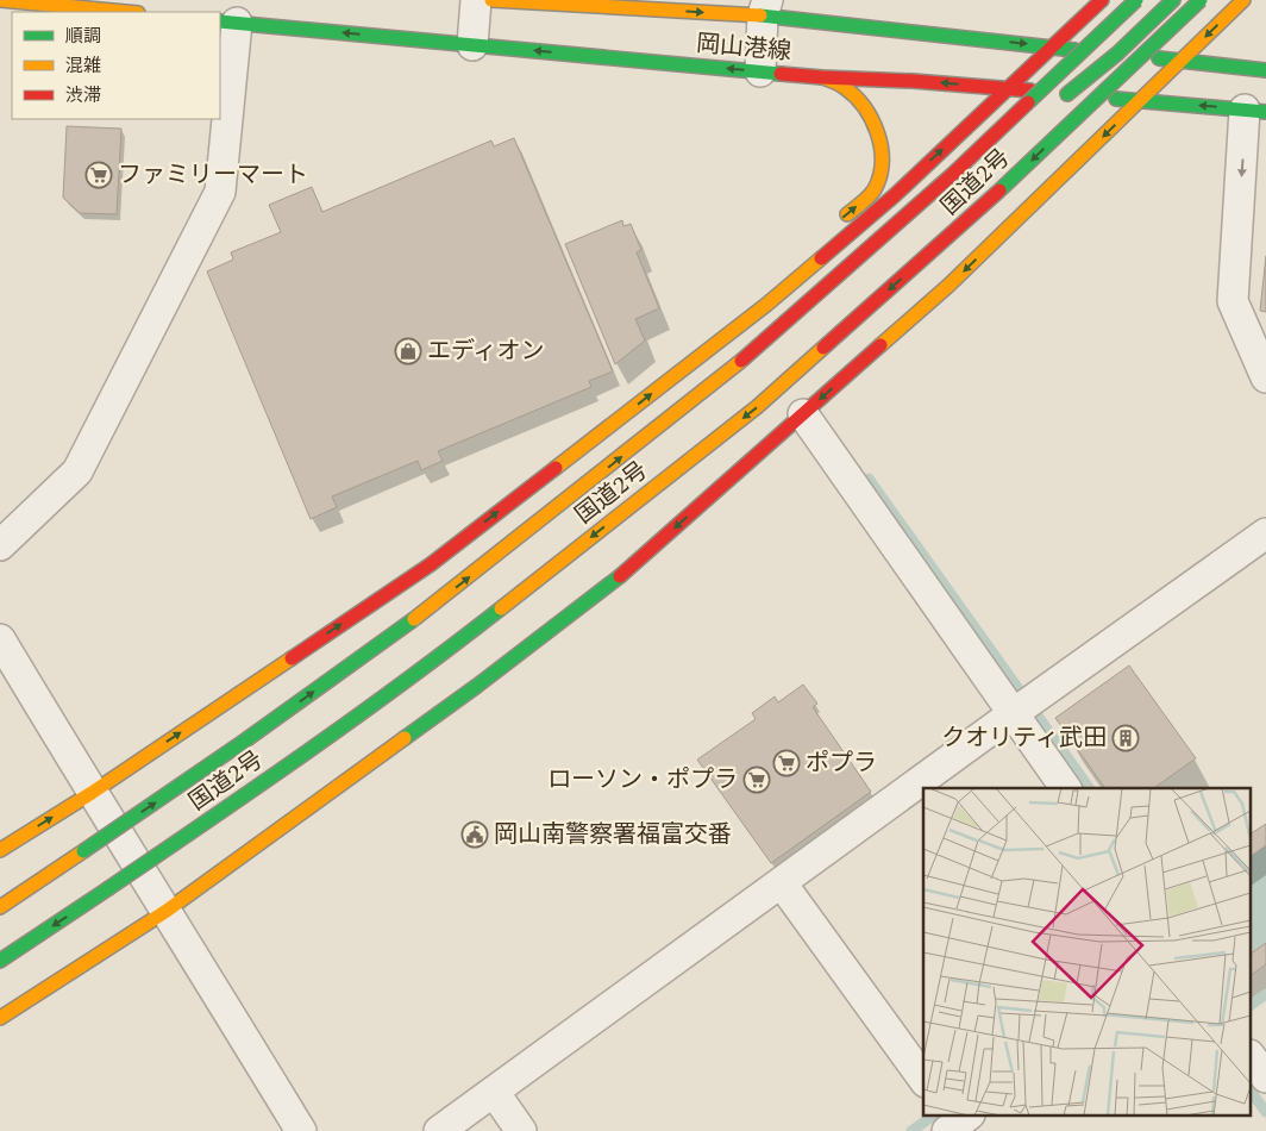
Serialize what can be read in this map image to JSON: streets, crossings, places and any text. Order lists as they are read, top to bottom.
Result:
{
  "streets": {
    "main road": ["岡山港線", "国道2号"]
  },
  "places": {
    "supermarket": ["ファミリーマート", "ポプラ", "ローソン・ポプラ"],
    "shop": ["エディオン"],
    "building": ["クオリティ武田"],
    "public building": ["岡山南警察署福富交番"]
  },
  "legend": ["順調", "混雑", "渋滞"]
}
